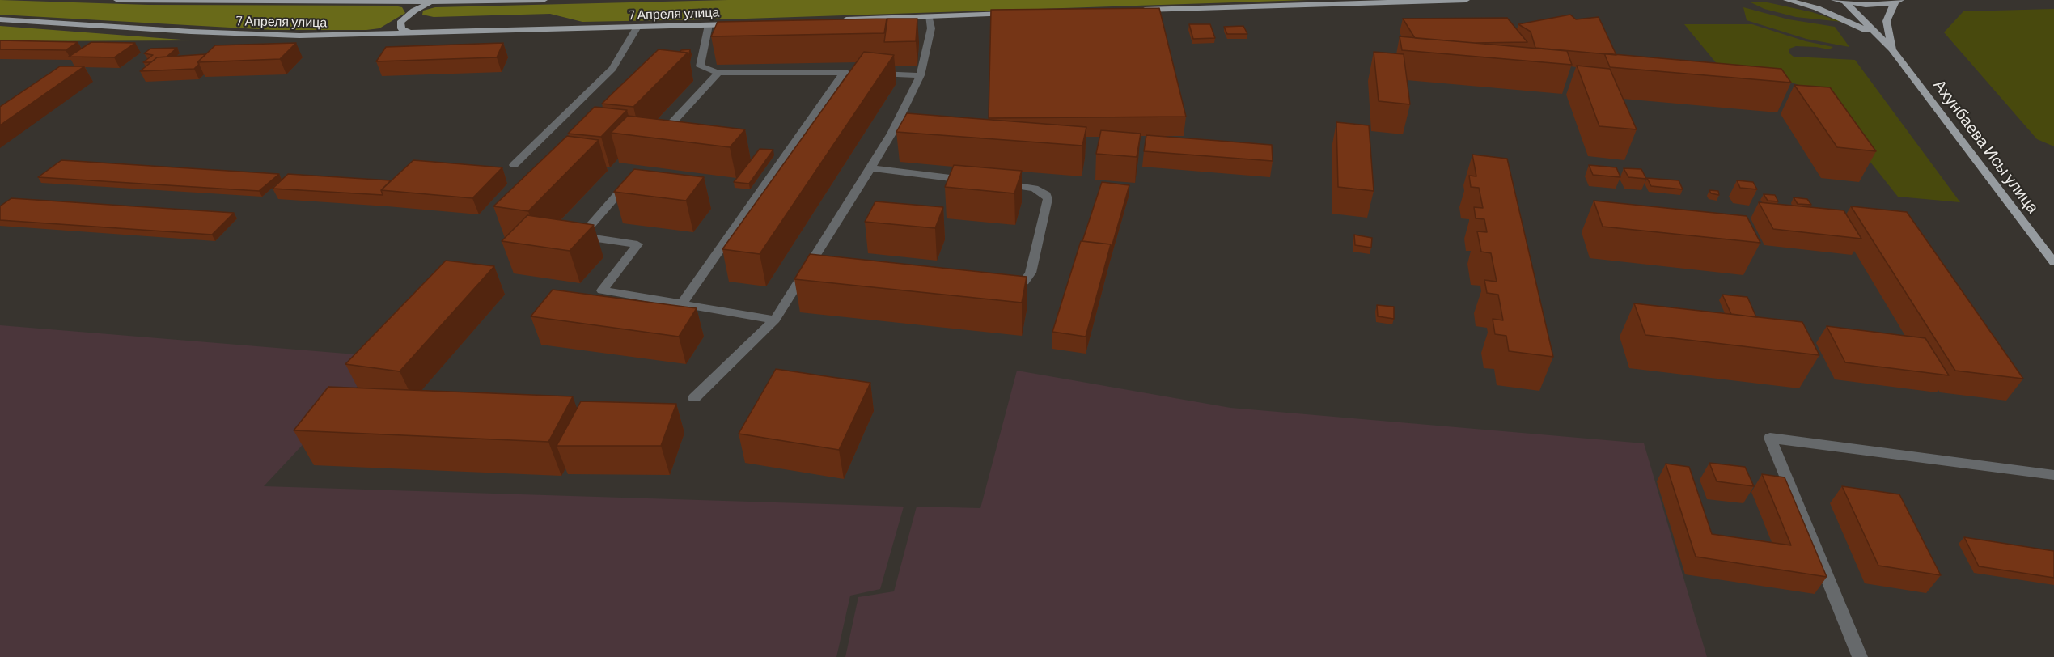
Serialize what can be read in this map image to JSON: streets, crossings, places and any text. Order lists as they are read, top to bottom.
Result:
{
  "streets": {
    "main road": ["7 Апреля улица", "Ахунбаева Исы улица"]
  }
}
